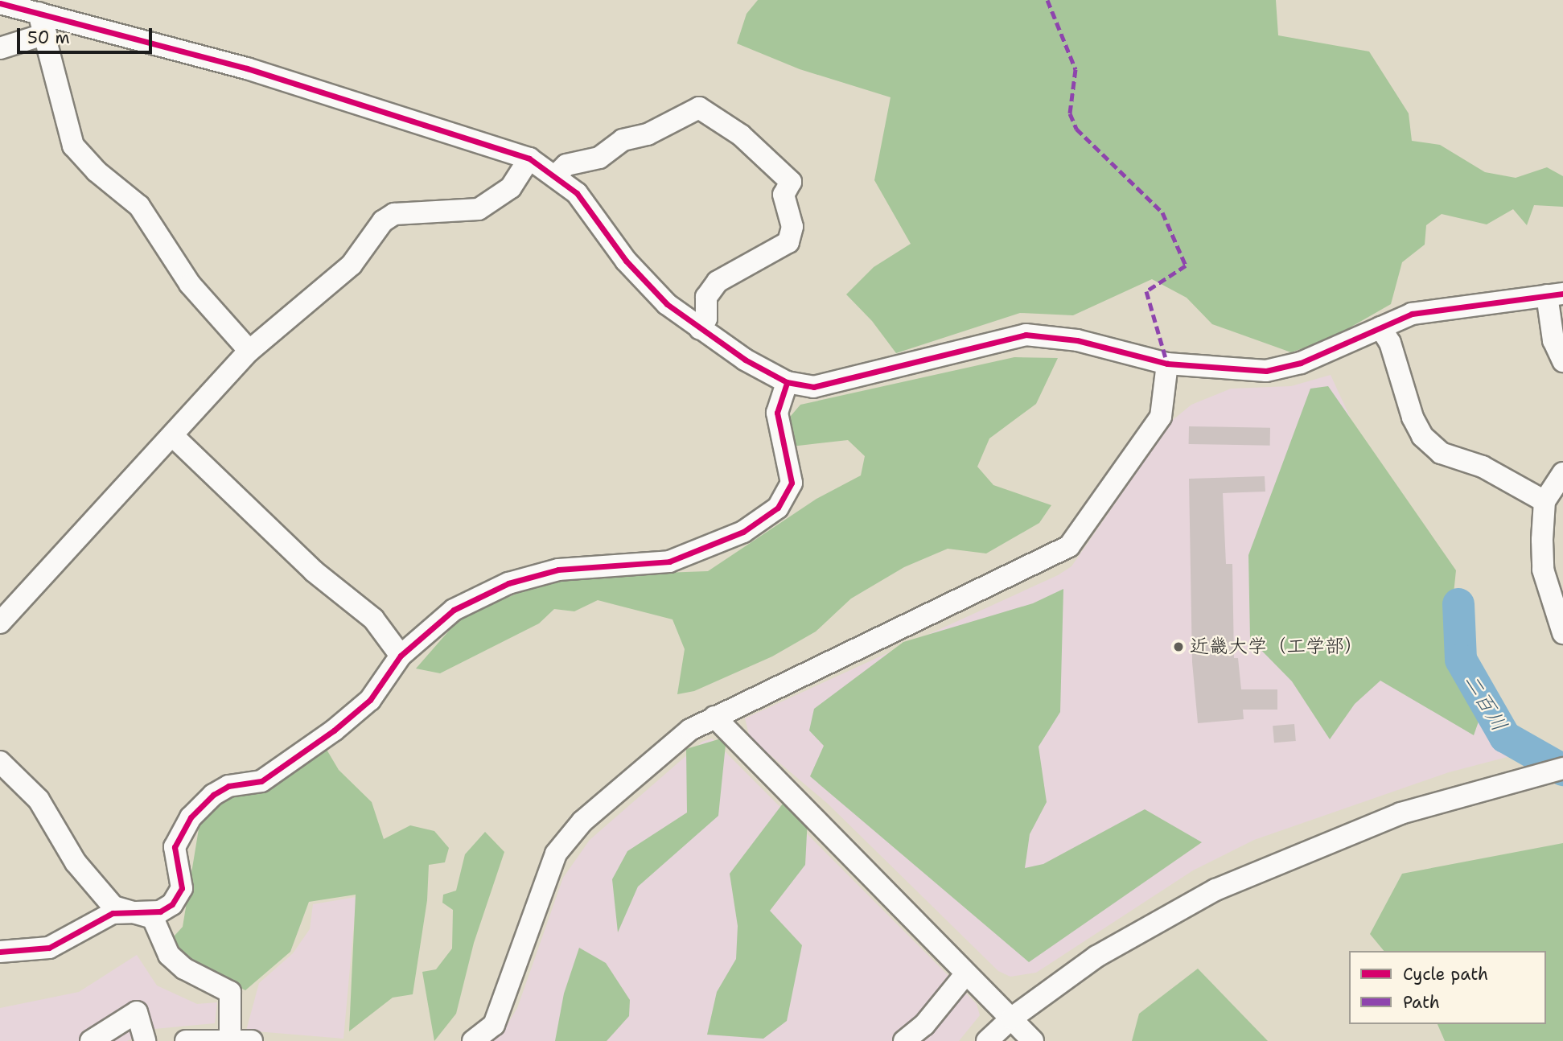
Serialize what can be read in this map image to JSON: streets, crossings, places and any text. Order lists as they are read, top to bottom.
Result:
{
  "water": ["二百川"],
  "places": ["近畿大学（工学部）"],
  "legend": ["Cycle path", "Path"],
  "scale_bar": "50 m"
}
